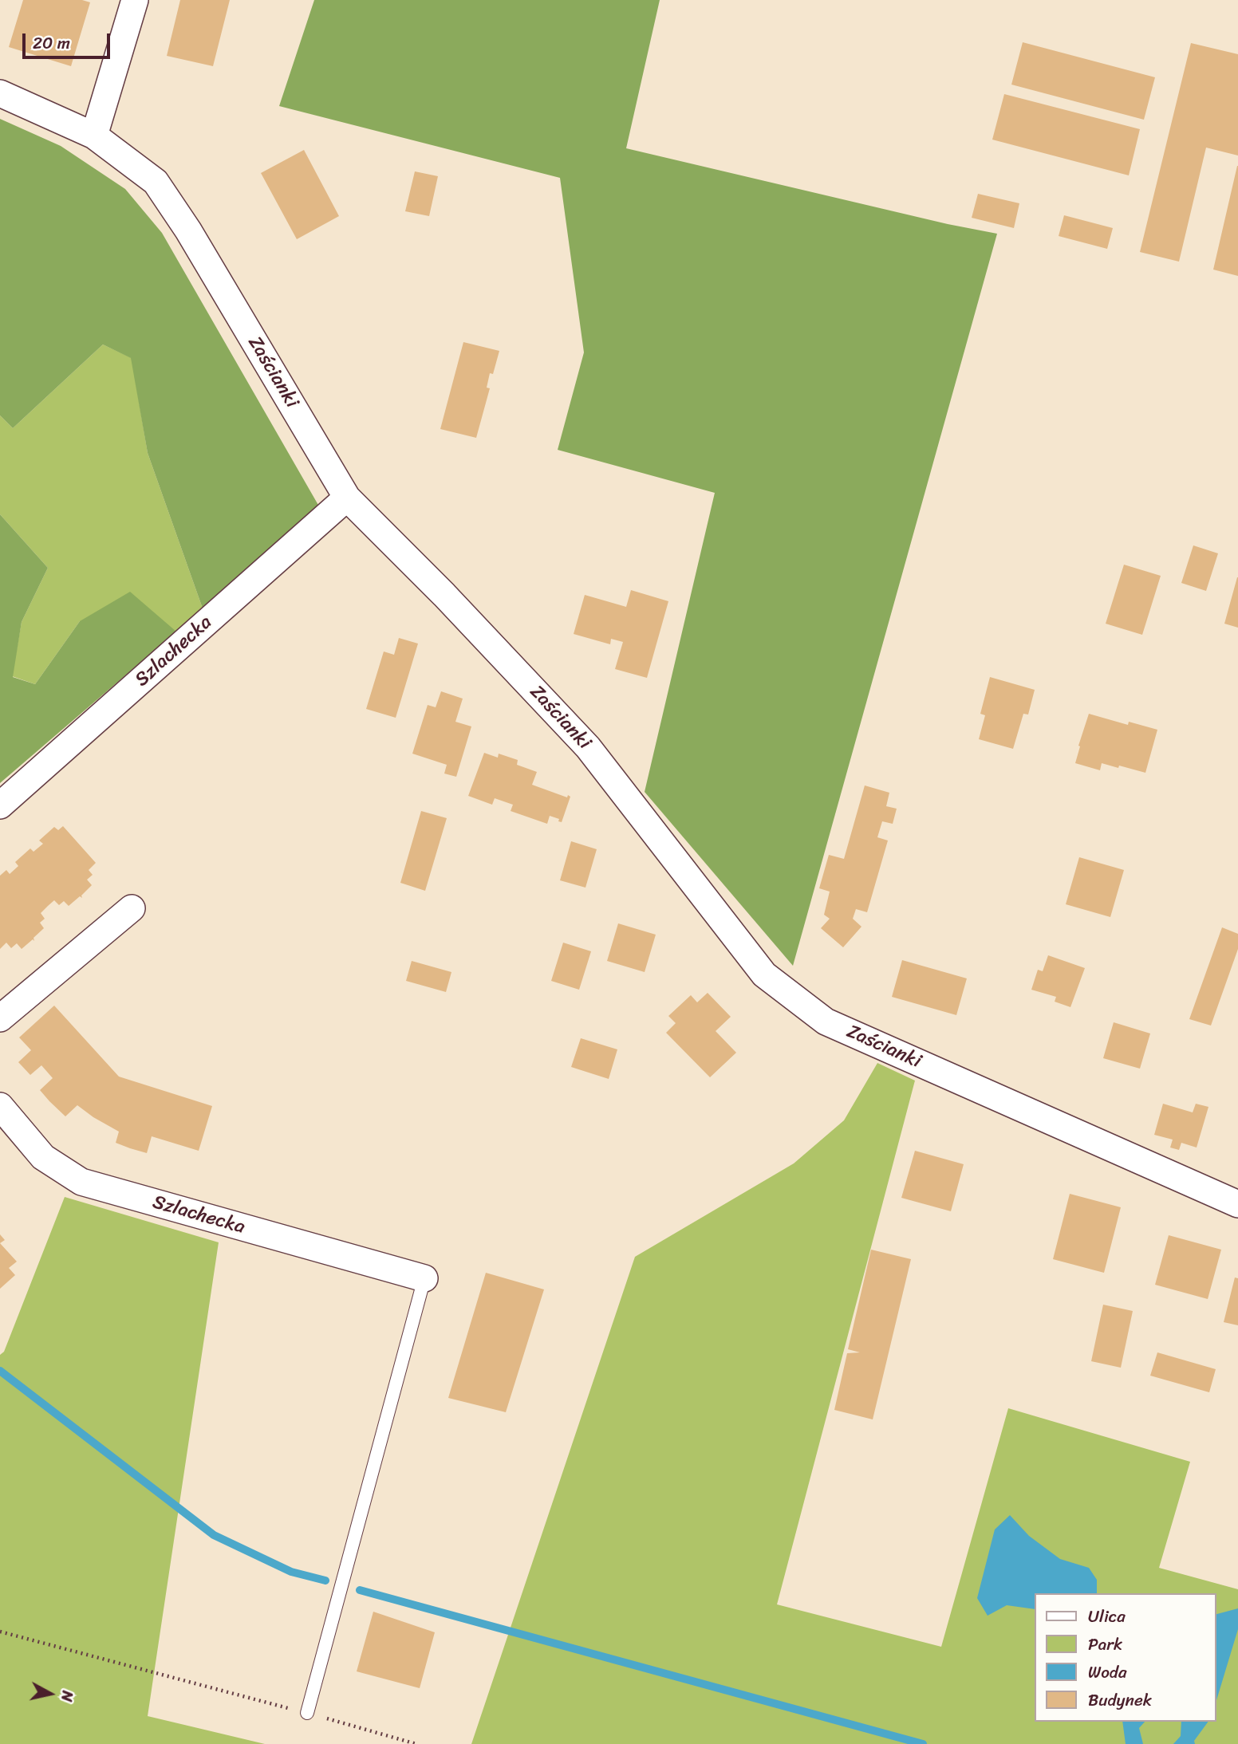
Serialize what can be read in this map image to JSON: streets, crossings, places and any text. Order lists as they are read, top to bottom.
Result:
{
  "streets": {
    "street": ["Zaścianki", "Szlachecka"]
  },
  "crossings": [
    ["Zaścianki", "Szlachecka"]
  ],
  "legend": [
    "Ulica",
    "Park",
    "Woda",
    "Budynek"
  ],
  "scale_bar": "20 m",
  "north": "right"
}
